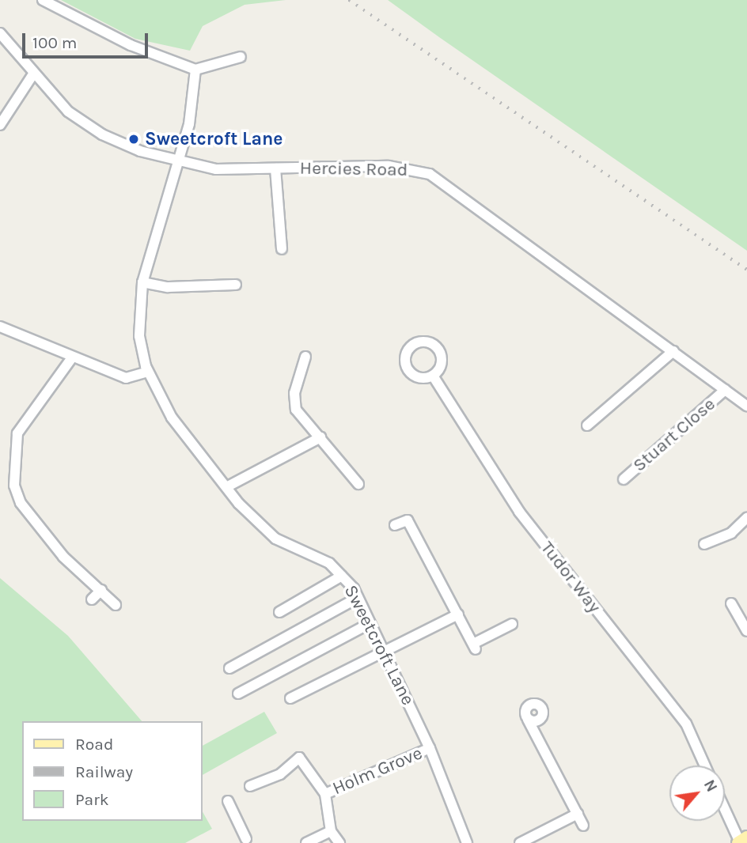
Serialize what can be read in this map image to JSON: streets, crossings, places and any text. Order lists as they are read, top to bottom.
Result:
{
  "streets": {
    "street": [
      "Hercies Road",
      "Stuart Close",
      "Tudor Way",
      "Sweetcroft Lane",
      "Holm Grove"
    ]
  },
  "crossings": [
    ["Hercies Road", "Stuart Close"],
    ["Hercies Road", "Sweetcroft Lane"],
    ["Sweetcroft Lane", "Holm Grove"]
  ],
  "places": ["Sweetcroft Lane"],
  "legend": ["Road", "Railway", "Park"],
  "scale_bar": "100 m",
  "north": "top right"
}
